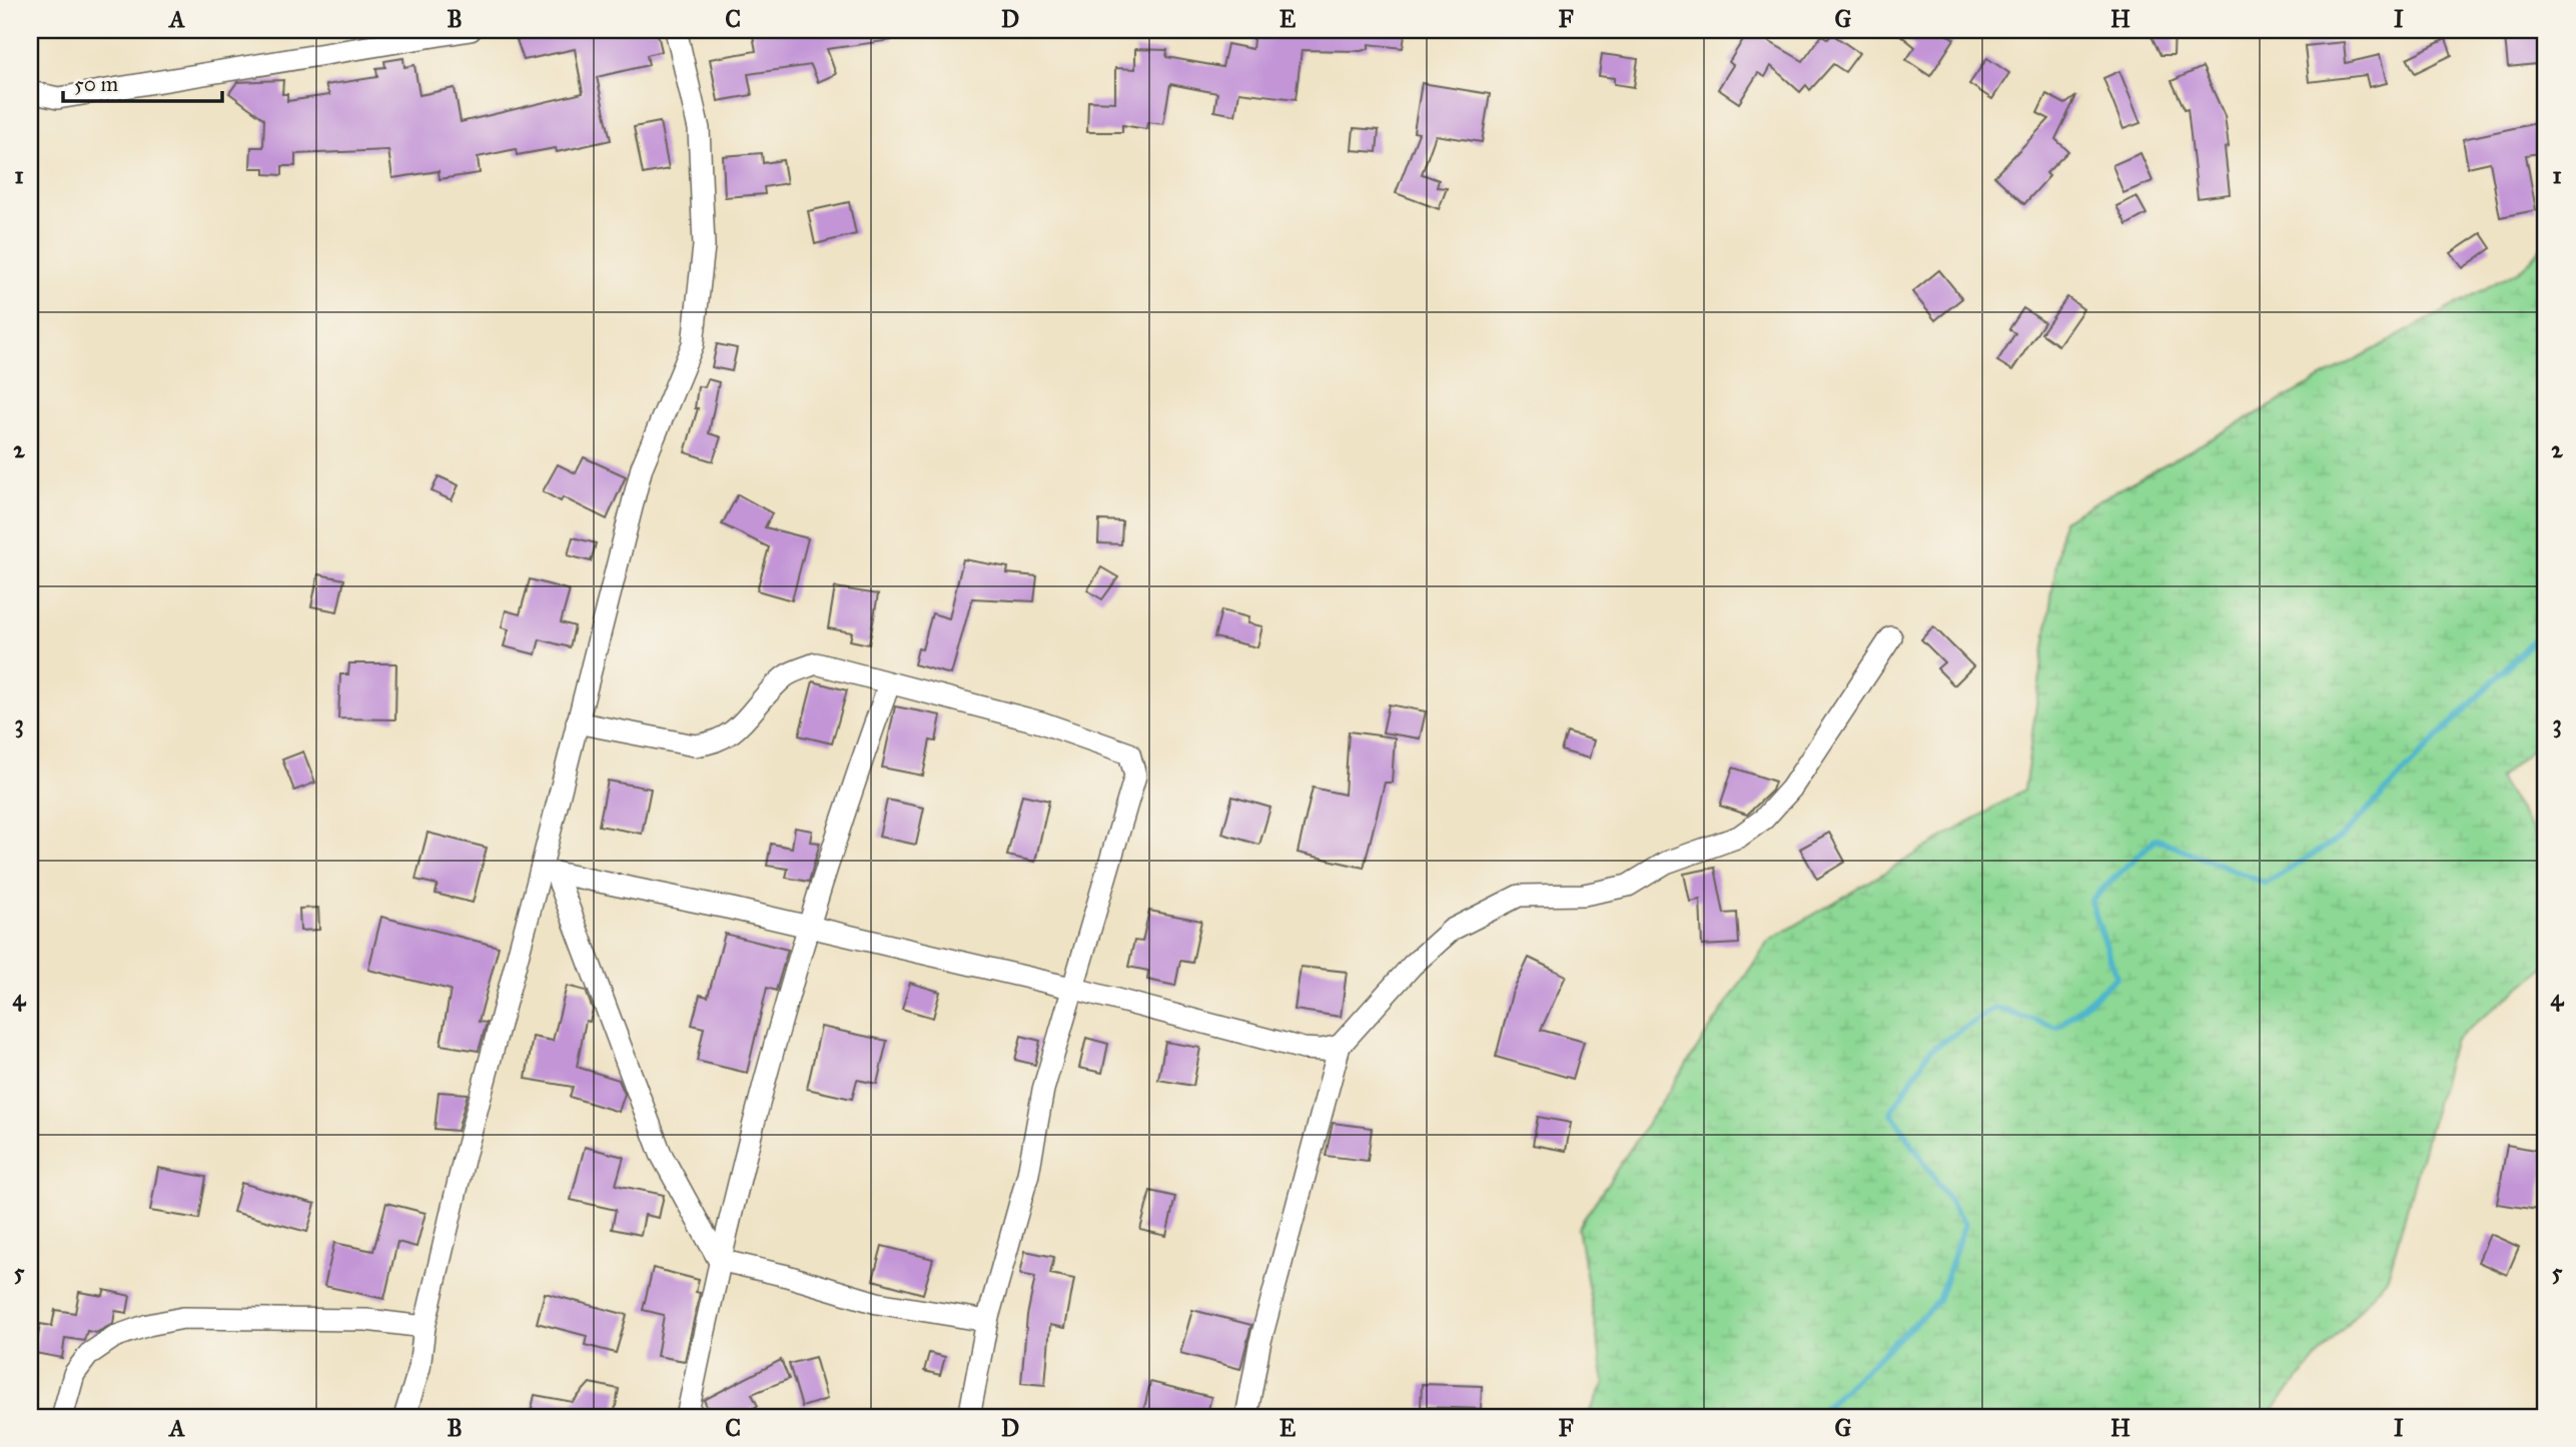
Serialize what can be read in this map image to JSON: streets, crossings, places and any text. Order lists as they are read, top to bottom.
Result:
{
  "scale_bar": "50 m",
  "grid": {
    "columns": [
      "A",
      "B",
      "C",
      "D",
      "E",
      "F",
      "G",
      "H",
      "I"
    ],
    "rows": [
      "1",
      "2",
      "3",
      "4",
      "5"
    ]
  }
}
